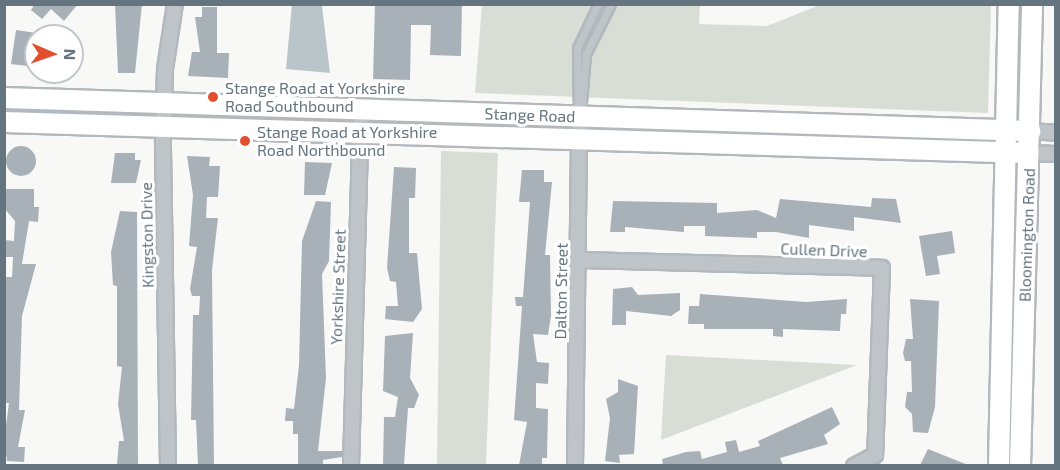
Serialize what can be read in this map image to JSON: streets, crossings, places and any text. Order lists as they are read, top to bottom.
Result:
{
  "streets": {
    "main road": ["Stange Road", "Bloomington Road"],
    "street": [
      "Kingston Drive",
      "Cullen Drive",
      "Yorkshire Street",
      "Dalton Street"
    ]
  },
  "crossings": [
    ["Stange Road", "Kingston Drive"],
    ["Stange Road", "Bloomington Road"],
    ["Stange Road", "Yorkshire Street"],
    ["Stange Road", "Dalton Street"],
    ["Cullen Drive", "Dalton Street"]
  ],
  "places": ["Stange Road at Yorkshire Road Southbound", "Stange Road at Yorkshire Road Northbound"],
  "north": "right"
}
